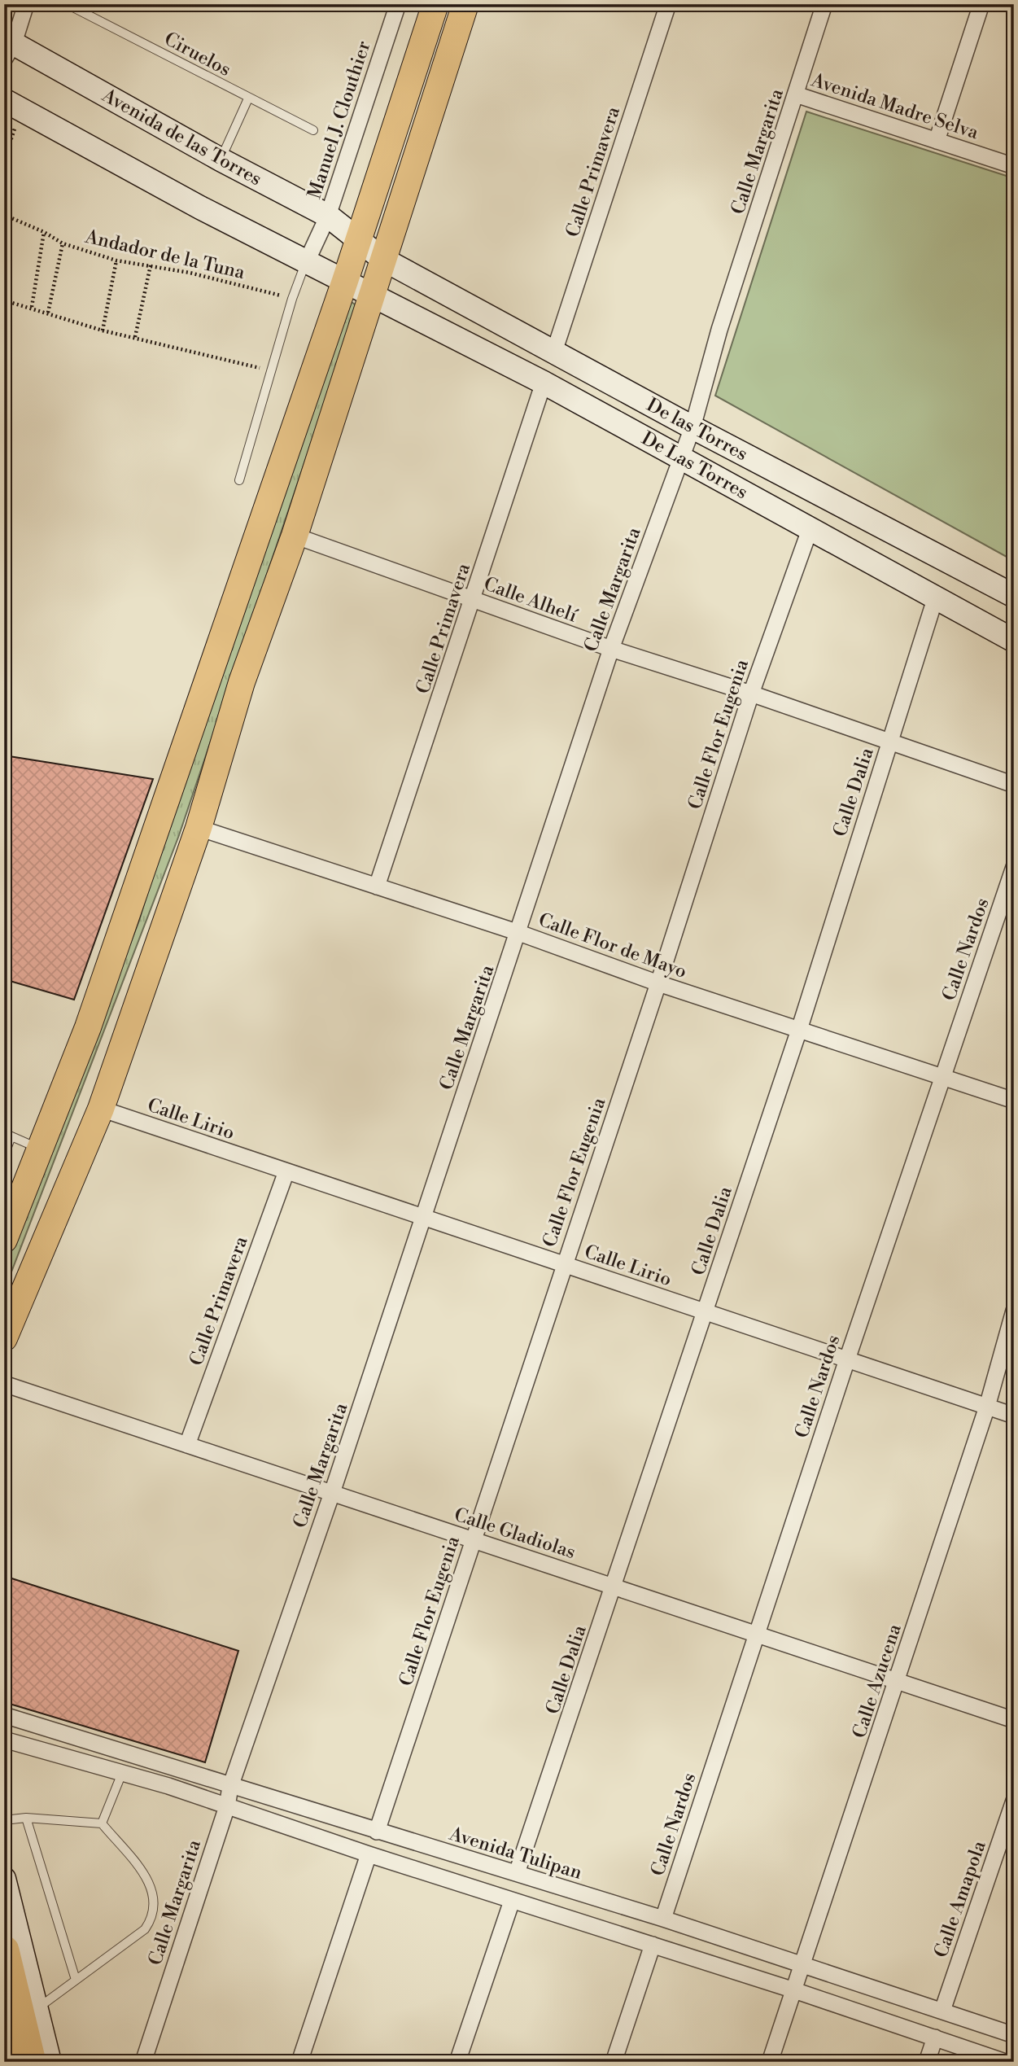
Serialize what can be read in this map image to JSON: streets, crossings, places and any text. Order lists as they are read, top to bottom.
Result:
{
  "streets": {
    "street": [
      "Avenida Madre Selva",
      "Manuel J. Clouthier",
      "Avenida de las Torres",
      "Calle Margarita",
      "Calle Primavera",
      "De las Torres",
      "De Las Torres",
      "Calle Alhelí",
      "Calle Flor Eugenia",
      "Calle Dalia",
      "Calle Flor de Mayo",
      "Calle Nardos",
      "Calle Lirio",
      "Calle Gladiolas",
      "Calle Azucena",
      "Avenida Tulipan",
      "Calle Amapola"
    ],
    "lane": ["Ciruelos"],
    "path": ["Andador de la Tuna"]
  },
  "crossings": [
    ["Avenida Madre Selva", "Calle Margarita"],
    ["Manuel J. Clouthier", "Avenida de las Torres"],
    ["Avenida de las Torres", "De las Torres"],
    ["Calle Margarita", "De las Torres"],
    ["Calle Margarita", "De Las Torres"],
    ["Calle Margarita", "Calle Alhelí"],
    ["Calle Margarita", "Calle Flor de Mayo"],
    ["Calle Margarita", "Calle Lirio"],
    ["Calle Margarita", "Calle Gladiolas"],
    ["Calle Margarita", "Avenida Tulipan"],
    ["Calle Primavera", "De las Torres"],
    ["Calle Primavera", "De Las Torres"],
    ["Calle Primavera", "Calle Alhelí"],
    ["Calle Primavera", "Calle Flor de Mayo"],
    ["Calle Primavera", "Calle Lirio"],
    ["Calle Primavera", "Calle Gladiolas"],
    ["De Las Torres", "Calle Flor Eugenia"],
    ["De Las Torres", "Calle Dalia"],
    ["Calle Alhelí", "Calle Flor Eugenia"],
    ["Calle Alhelí", "Calle Dalia"],
    ["Calle Flor Eugenia", "Calle Flor de Mayo"],
    ["Calle Flor Eugenia", "Calle Lirio"],
    ["Calle Flor Eugenia", "Calle Gladiolas"],
    ["Calle Flor Eugenia", "Avenida Tulipan"],
    ["Calle Dalia", "Calle Flor de Mayo"],
    ["Calle Dalia", "Calle Lirio"],
    ["Calle Dalia", "Calle Gladiolas"],
    ["Calle Dalia", "Avenida Tulipan"],
    ["Calle Flor de Mayo", "Calle Nardos"],
    ["Calle Nardos", "Calle Lirio"],
    ["Calle Nardos", "Calle Gladiolas"],
    ["Calle Nardos", "Avenida Tulipan"],
    ["Calle Lirio", "Calle Azucena"],
    ["Calle Gladiolas", "Calle Azucena"],
    ["Calle Azucena", "Avenida Tulipan"],
    ["Avenida Tulipan", "Calle Amapola"]
  ]
}
